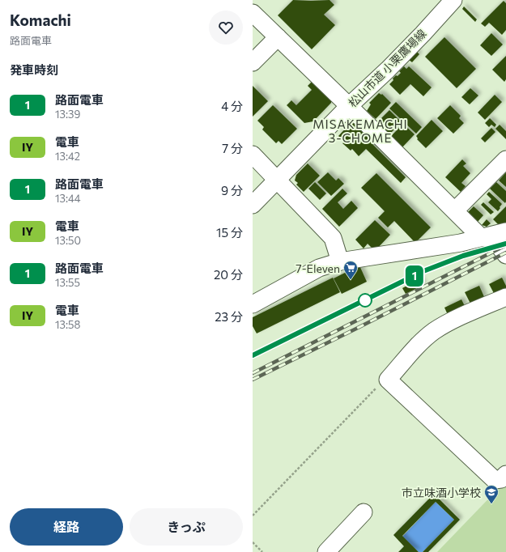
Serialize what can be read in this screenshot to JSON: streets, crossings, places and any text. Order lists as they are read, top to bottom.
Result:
{
  "streets": {
    "street": ["松山市道 小栗鷹場線"]
  },
  "districts": ["MISAKEMACHI 3-CHOME"],
  "places": {
    "supermarket": ["7-Eleven"],
    "school or university": ["市立味酒小学校"]
  },
  "lines": ["tram line 1"],
  "page": {
    "heading": [
      ["Komachi", "路面電車"],
      "発車時刻"
    ],
    "on_map": "1",
    "list": [
      {
        "mark": "1",
        "name": "路面電車",
        "note": "13:39",
        "value": "4 分"
      },
      {
        "mark": "IY",
        "name": "電車",
        "note": "13:42",
        "value": "7 分"
      },
      {
        "mark": "1",
        "name": "路面電車",
        "note": "13:44",
        "value": "9 分"
      },
      {
        "mark": "IY",
        "name": "電車",
        "note": "13:50",
        "value": "15 分"
      },
      {
        "mark": "1",
        "name": "路面電車",
        "note": "13:55",
        "value": "20 分"
      },
      {
        "mark": "IY",
        "name": "電車",
        "note": "13:58",
        "value": "23 分"
      }
    ],
    "buttons": ["経路", "きっぷ"]
  }
}
